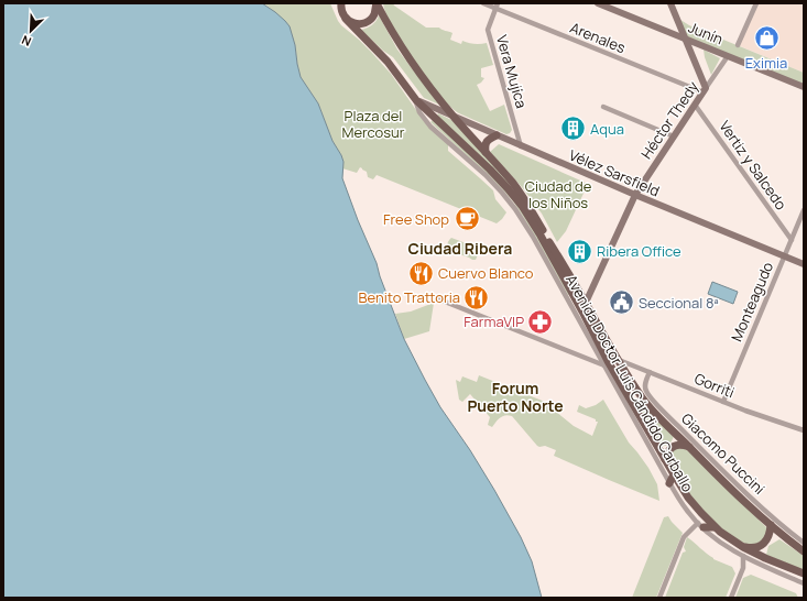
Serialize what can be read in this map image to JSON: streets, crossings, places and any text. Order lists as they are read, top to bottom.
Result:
{
  "streets": {
    "main road": [
      "Junín",
      "Héctor Thedy",
      "Vélez Sarsfield",
      "Avenida Doctor Luis Cándido Carballo"
    ],
    "street": [
      "Arenales",
      "Vera Mujíca",
      "Vertiz y Salcedo",
      "Monteagudo",
      "Gorriti",
      "Giacomo Puccini"
    ]
  },
  "crossings": [
    ["Junín", "Héctor Thedy"],
    ["Arenales", "Vera Mujíca"],
    ["Arenales", "Héctor Thedy"],
    ["Vera Mujíca", "Vélez Sarsfield"],
    ["Héctor Thedy", "Vertiz y Salcedo"],
    ["Héctor Thedy", "Vélez Sarsfield"],
    ["Héctor Thedy", "Avenida Doctor Luis Cándido Carballo"],
    ["Vertiz y Salcedo", "Monteagudo"],
    ["Vélez Sarsfield", "Monteagudo"],
    ["Vélez Sarsfield", "Avenida Doctor Luis Cándido Carballo"],
    ["Monteagudo", "Gorriti"],
    ["Avenida Doctor Luis Cándido Carballo", "Gorriti"],
    ["Gorriti", "Giacomo Puccini"]
  ],
  "districts": ["Ciudad Ribera", "Forum Puerto Norte"],
  "parks": ["Plaza del Mercosur", "Ciudad de los Niños"],
  "places": {
    "shop": ["Eximia"],
    "building": ["Aqua", "Ribera Office"],
    "cafe": ["Free Shop"],
    "restaurant": ["Cuervo Blanco", "Benito Trattoria"],
    "public building": ["Seccional 8ª"],
    "pharmacy": ["FarmaVIP"]
  },
  "north": "bottom left"
}
